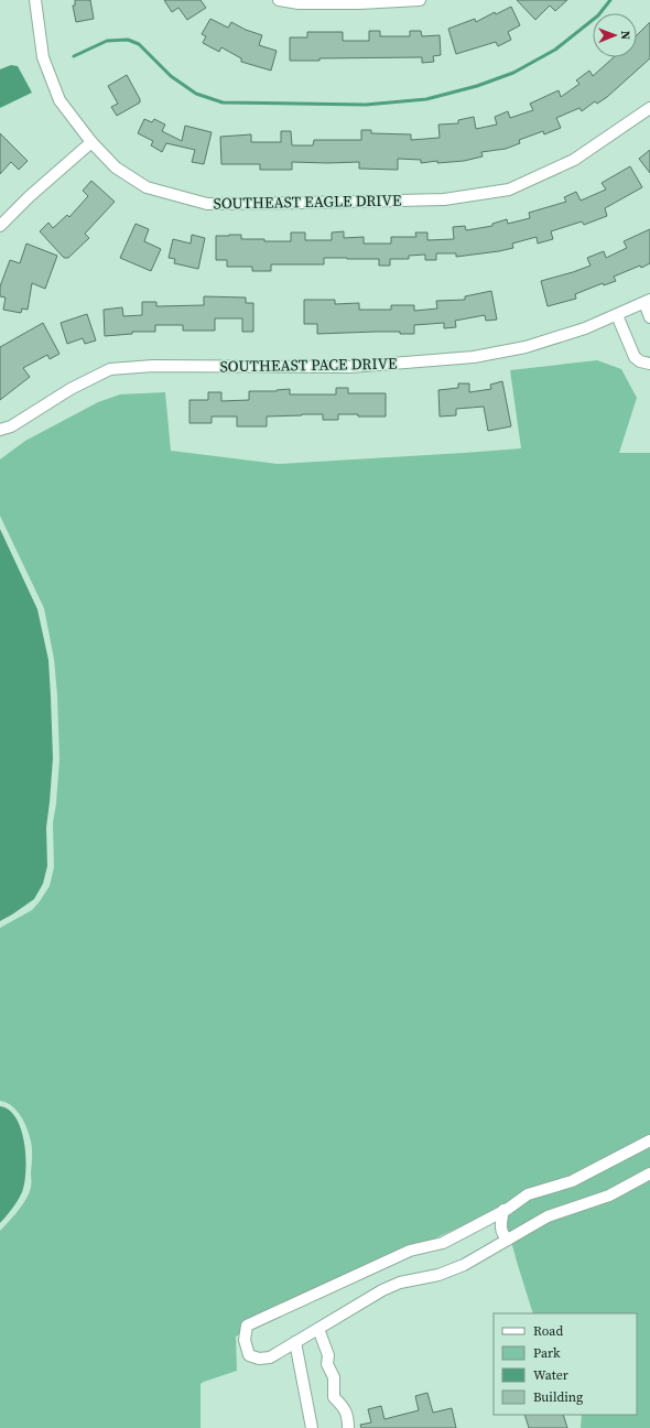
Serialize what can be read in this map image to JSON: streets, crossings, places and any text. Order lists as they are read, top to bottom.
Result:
{
  "streets": {
    "street": ["SOUTHEAST EAGLE DRIVE", "SOUTHEAST PACE DRIVE"]
  },
  "legend": [
    "Road",
    "Park",
    "Water",
    "Building"
  ],
  "north": "right"
}
